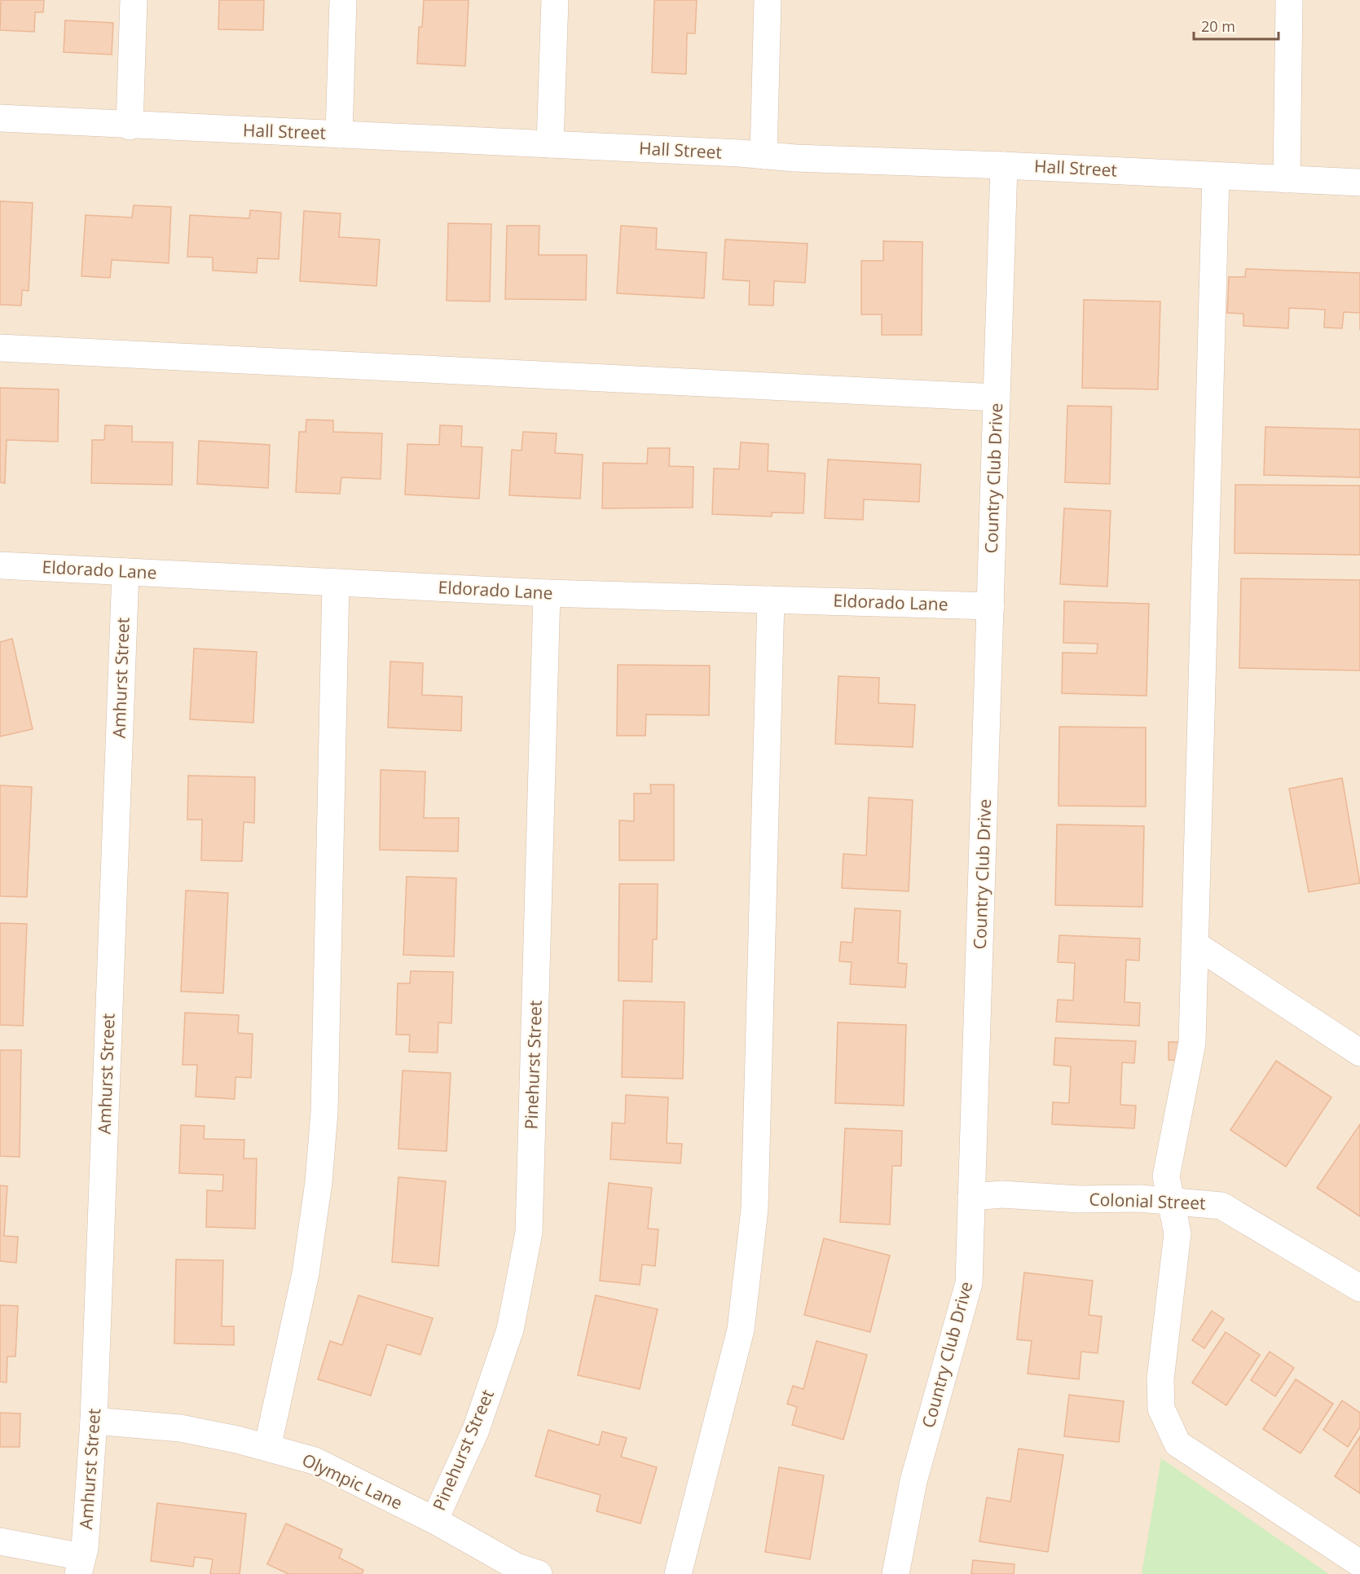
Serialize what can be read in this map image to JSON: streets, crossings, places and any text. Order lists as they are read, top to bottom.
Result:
{
  "streets": {
    "street": [
      "Hall Street",
      "Country Club Drive",
      "Eldorado Lane",
      "Amhurst Street",
      "Pinehurst Street",
      "Colonial Street",
      "Olympic Lane"
    ]
  },
  "crossings": [
    ["Hall Street", "Country Club Drive"],
    ["Country Club Drive", "Eldorado Lane"],
    ["Country Club Drive", "Colonial Street"],
    ["Eldorado Lane", "Amhurst Street"],
    ["Eldorado Lane", "Pinehurst Street"],
    ["Amhurst Street", "Olympic Lane"],
    ["Pinehurst Street", "Olympic Lane"]
  ],
  "scale_bar": "20 m"
}
